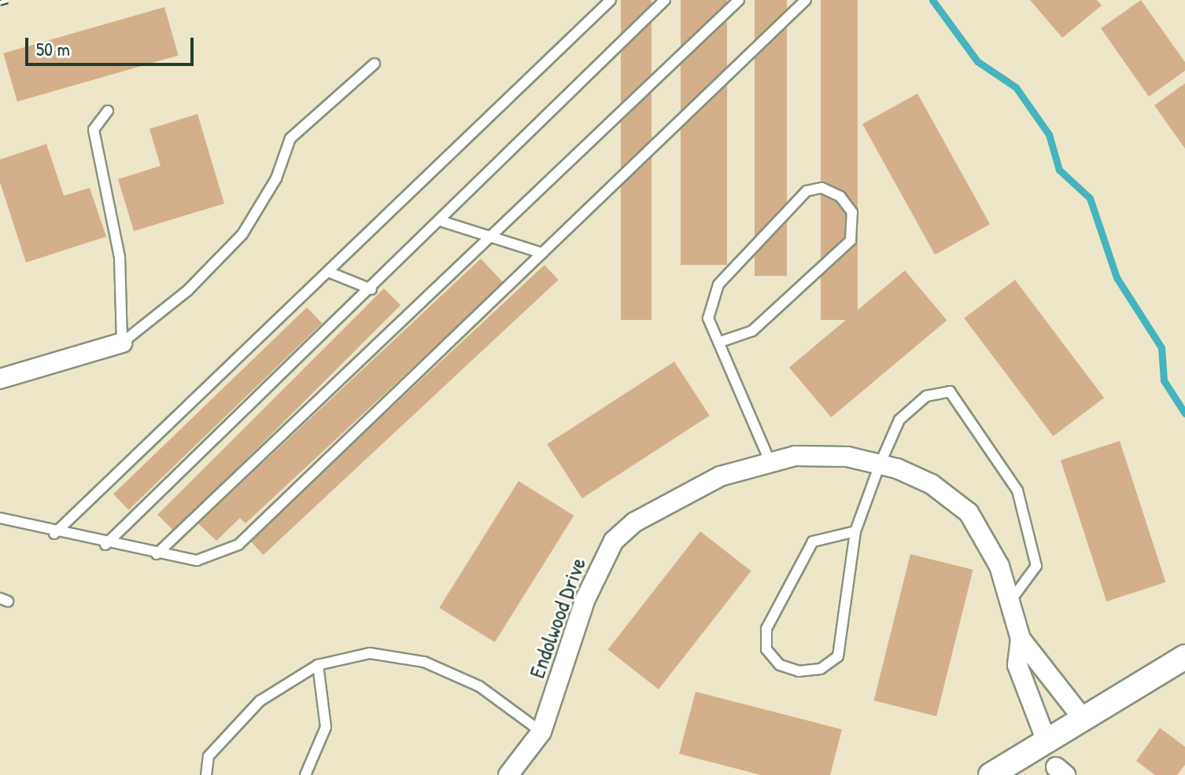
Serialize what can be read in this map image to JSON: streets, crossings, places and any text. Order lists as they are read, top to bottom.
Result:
{
  "streets": {
    "street": ["Endolwood Drive"]
  },
  "scale_bar": "50 m"
}
